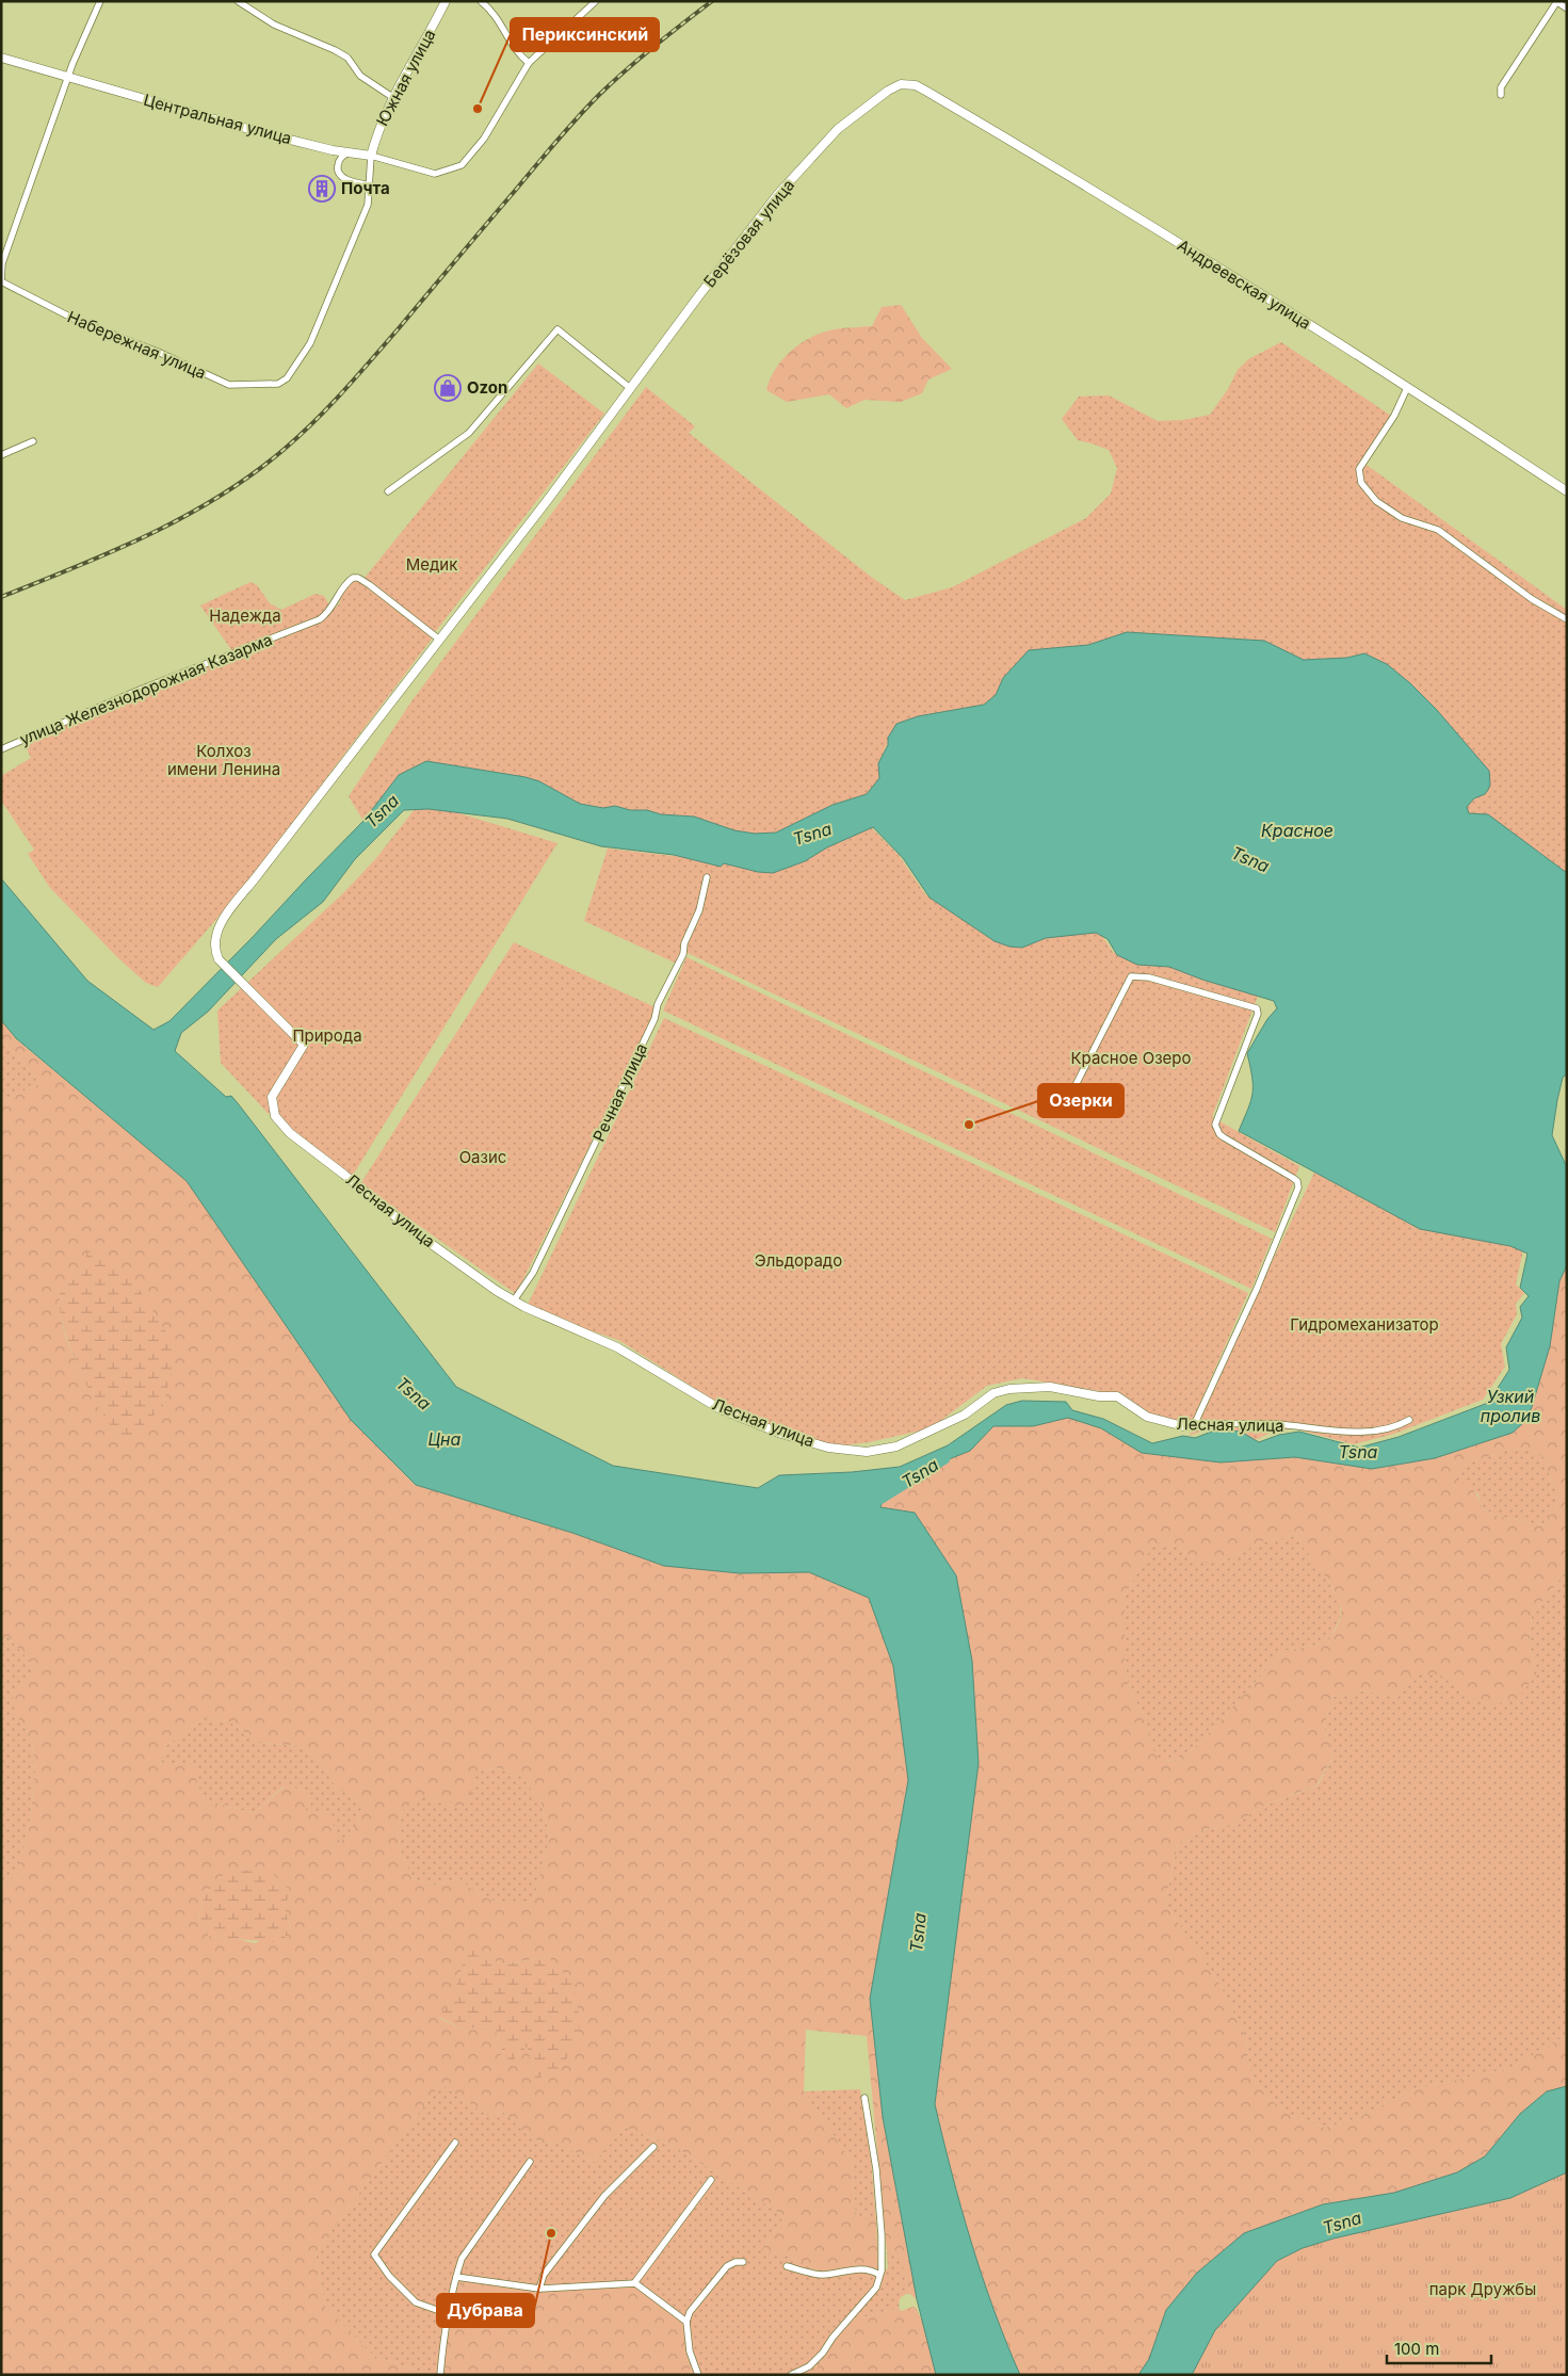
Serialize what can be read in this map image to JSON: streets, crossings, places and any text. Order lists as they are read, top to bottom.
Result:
{
  "streets": {
    "street": [
      "Южная улица",
      "Центральная улица",
      "Берёзовая улица",
      "Андреевская улица",
      "Набережная улица",
      "улица Железнодорожная Казарма",
      "Речная улица",
      "Лесная улица"
    ]
  },
  "crossings": [
    ["Южная улица", "Центральная улица"],
    ["Берёзовая улица", "Андреевская улица"],
    ["Берёзовая улица", "улица Железнодорожная Казарма"],
    ["Берёзовая улица", "Лесная улица"],
    ["Речная улица", "Лесная улица"]
  ],
  "water": [
    "Tsna",
    "Красное",
    "Узкий пролив",
    "Цна"
  ],
  "parks": [
    "Медик",
    "Надежда",
    "Колхоз имени Ленина",
    "Природа",
    "Красное Озеро",
    "Оазис",
    "Эльдорадо",
    "Гидромеханизатор",
    "парк Дружбы"
  ],
  "places": {
    "other": ["Периксинский", "Озерки", "Дубрава"],
    "building": ["Почта"],
    "shop": ["Ozon"]
  },
  "scale_bar": "100 m"
}
